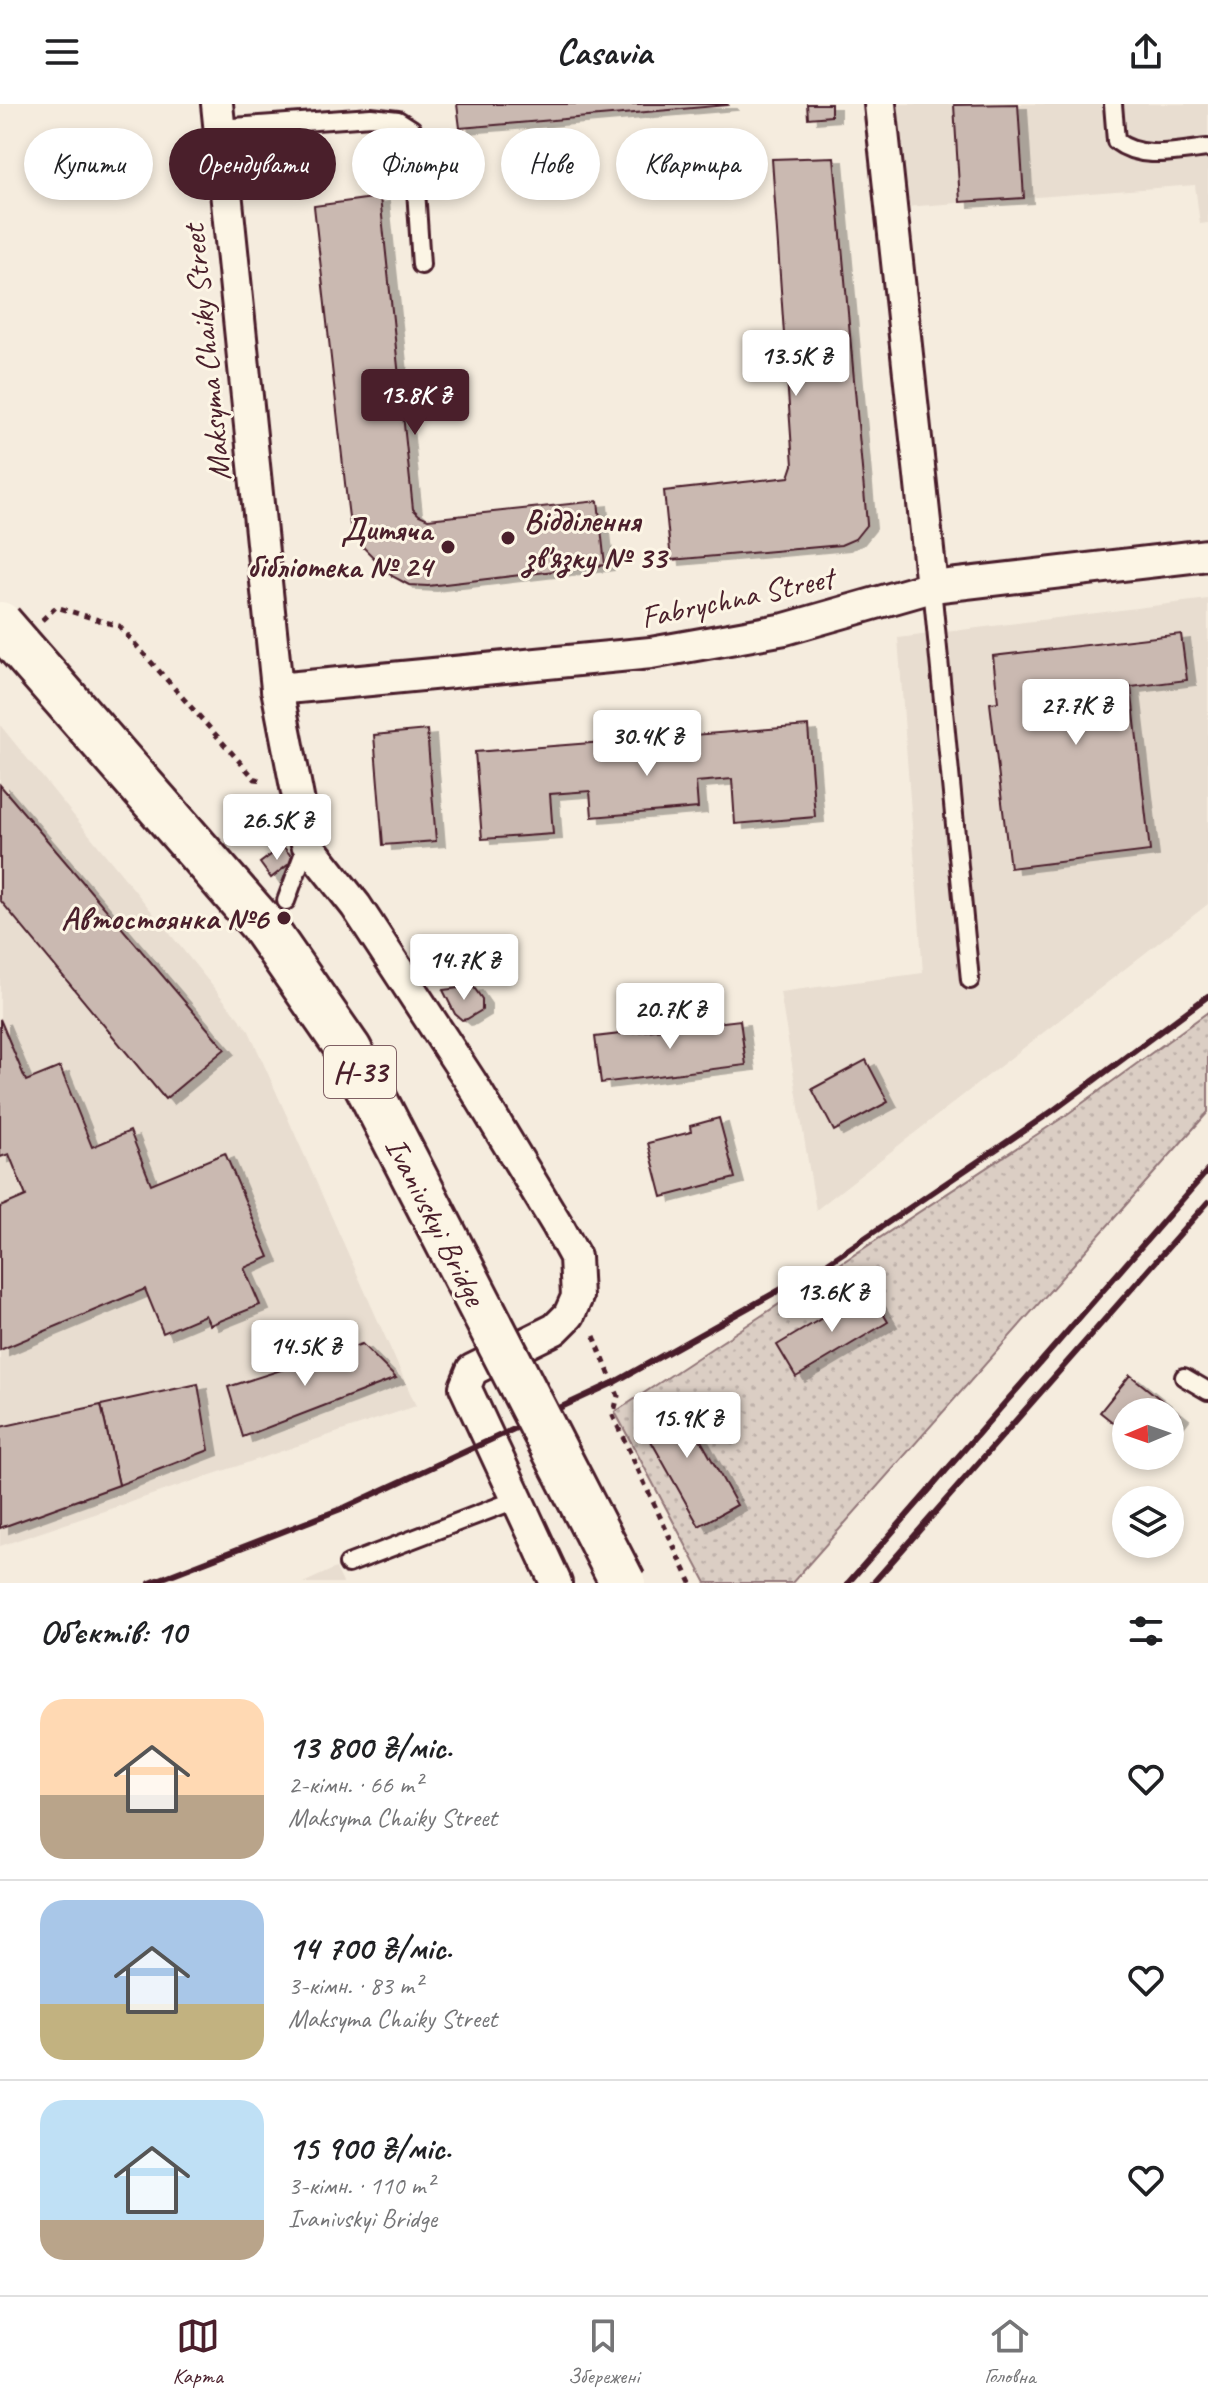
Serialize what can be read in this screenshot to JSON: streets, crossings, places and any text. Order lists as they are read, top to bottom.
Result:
{
  "streets": {
    "main road": ["Н-33", "Ivanivskyi Bridge"],
    "street": ["Maksyma Chaiky Street", "Fabrychna Street"]
  },
  "crossings": [
    ["Maksyma Chaiky Street", "Fabrychna Street"]
  ],
  "places": ["Відділення зв'язку № 33", "Дитяча бібліотека № 24", "Автостоянка №6"],
  "north": "left",
  "page": {
    "header": "Casavia",
    "chip": [
      "Купити",
      "Орендувати",
      "Фільтри",
      "Нове",
      "Квартира"
    ],
    "price": [
      "13.5K ₴",
      "13.8K ₴",
      "27.7K ₴",
      "30.4K ₴",
      "26.5K ₴",
      "14.7K ₴",
      "20.7K ₴",
      "13.6K ₴",
      "14.5K ₴",
      "15.9K ₴"
    ],
    "heading": "Об’єктів: 10",
    "list": [
      {
        "name": "13 800 ₴/міс.",
        "note": "2-кімн. · 66 m² · Maksyma Chaiky Street"
      },
      {
        "name": "14 700 ₴/міс.",
        "note": "3-кімн. · 83 m² · Maksyma Chaiky Street"
      },
      {
        "name": "15 900 ₴/міс.",
        "note": "3-кімн. · 110 m² · Ivanivskyi Bridge"
      }
    ],
    "tabs": ["Карта", "Збережені", "Головна"]
  }
}
